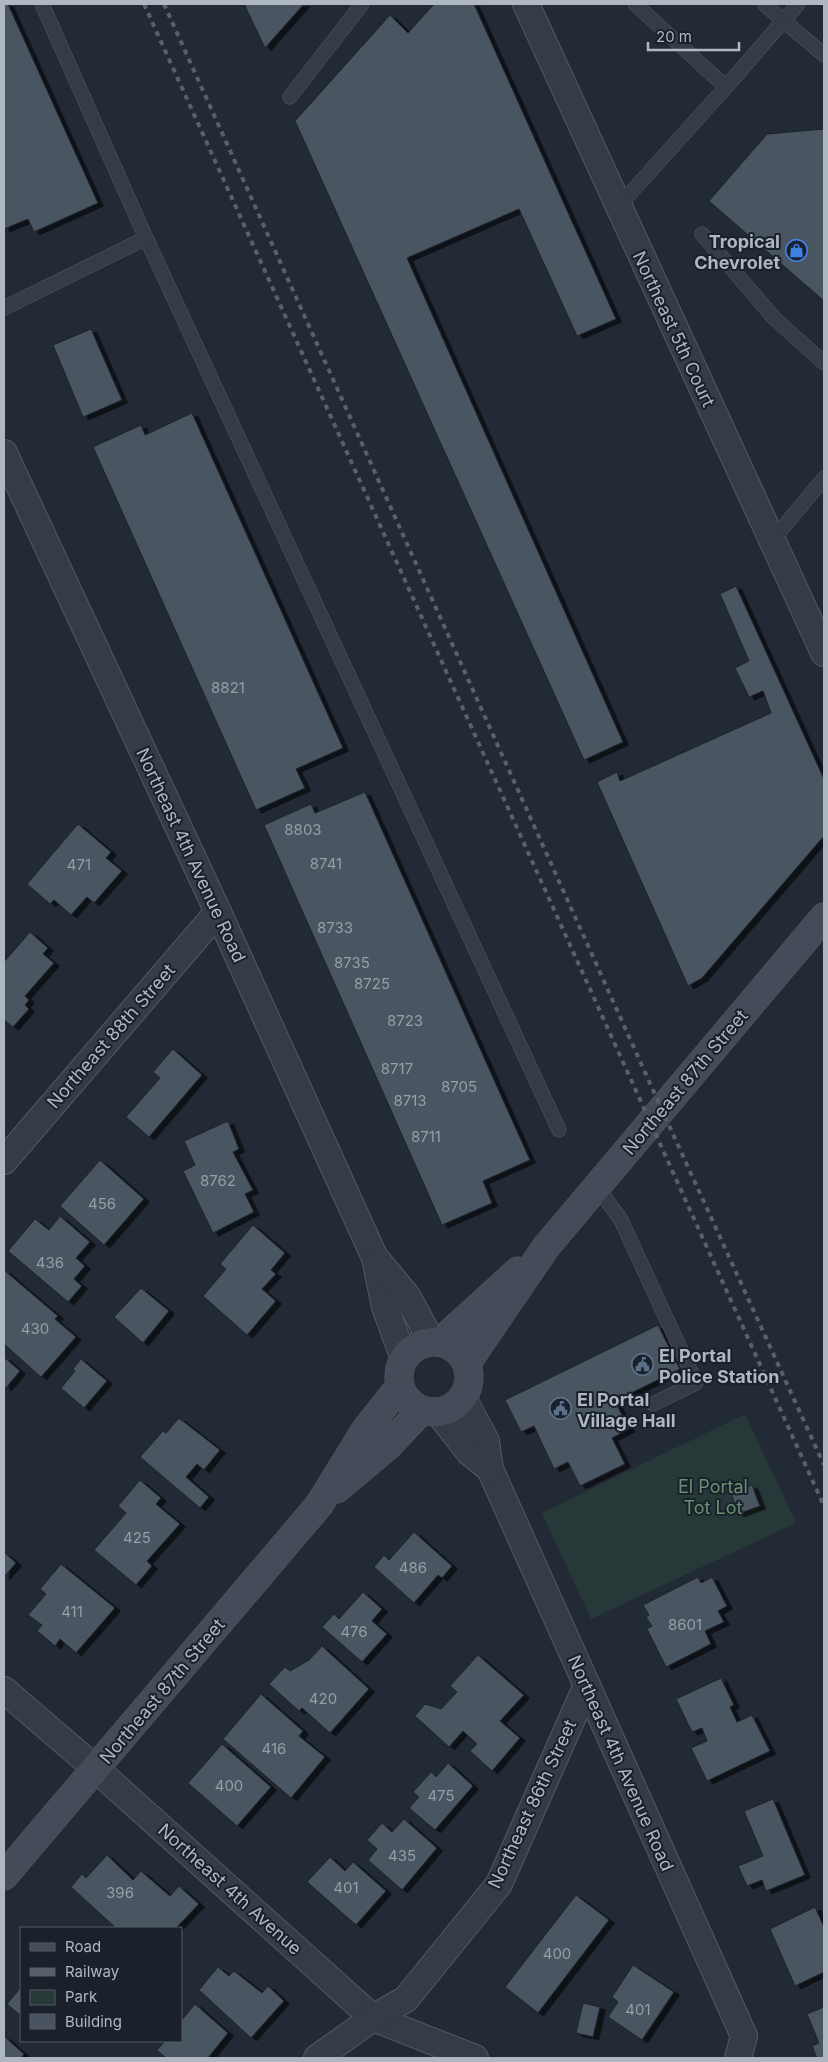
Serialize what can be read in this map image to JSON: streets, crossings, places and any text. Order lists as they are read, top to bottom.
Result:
{
  "streets": {
    "street": [
      "Northeast 5th Court",
      "Northeast 4th Avenue Road",
      "Northeast 88th Street",
      "Northeast 87th Street",
      "Northeast 86th Street",
      "Northeast 4th Avenue"
    ]
  },
  "crossings": [
    ["Northeast 4th Avenue Road", "Northeast 88th Street"],
    ["Northeast 4th Avenue Road", "Northeast 87th Street"],
    ["Northeast 4th Avenue Road", "Northeast 86th Street"],
    ["Northeast 87th Street", "Northeast 4th Avenue"],
    ["Northeast 86th Street", "Northeast 4th Avenue"]
  ],
  "parks": ["El Portal Tot Lot"],
  "places": {
    "shop": ["Tropical Chevrolet"],
    "public building": ["El Portal Police Station", "El Portal Village Hall"]
  },
  "house_numbers": [
    "8821",
    "8803",
    "8741",
    "471",
    "8733",
    "8735",
    "8725",
    "8723",
    "8717",
    "8705",
    "8713",
    "8711",
    "8762",
    "456",
    "436",
    "430",
    "425",
    "486",
    "411",
    "8601",
    "476",
    "420",
    "416",
    "400",
    "475",
    "435",
    "401",
    "396",
    "400",
    "401"
  ],
  "legend": [
    "Road",
    "Railway",
    "Park",
    "Building"
  ],
  "scale_bar": "20 m"
}
